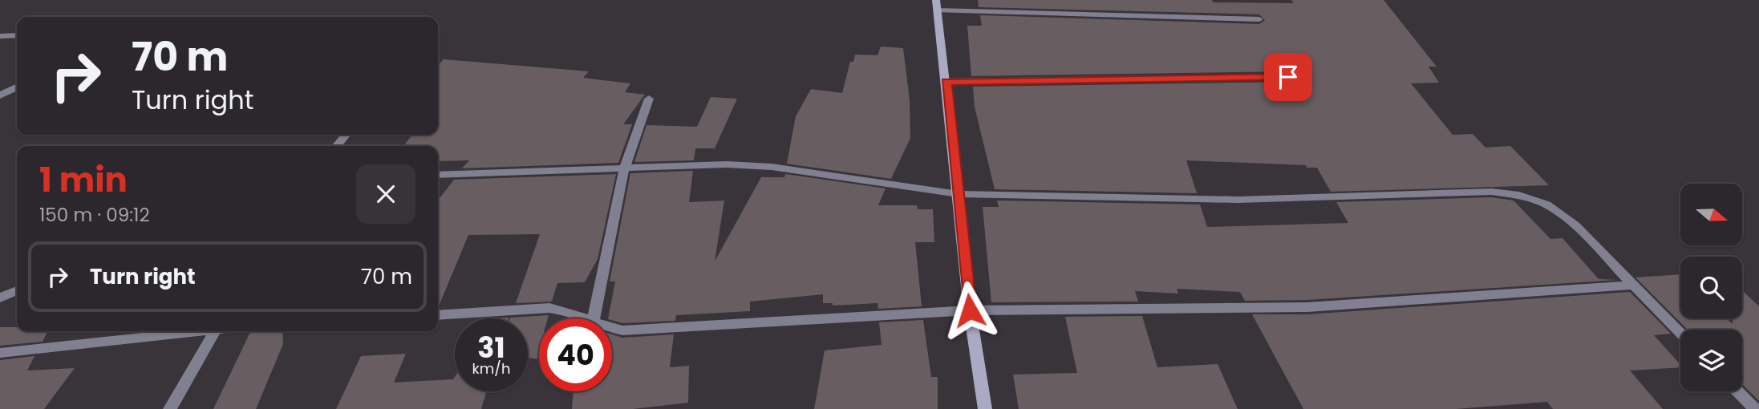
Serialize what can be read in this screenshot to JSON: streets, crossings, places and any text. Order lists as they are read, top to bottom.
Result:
{
  "north": "right",
  "page": {
    "turn": ["70 m", "Turn right"],
    "heading": ["1 min", "150 m · 09:12"],
    "list": [
      {
        "name": "Turn right",
        "value": "70 m"
      }
    ],
    "speed": "31 km/h",
    "limit": "40"
  }
}
